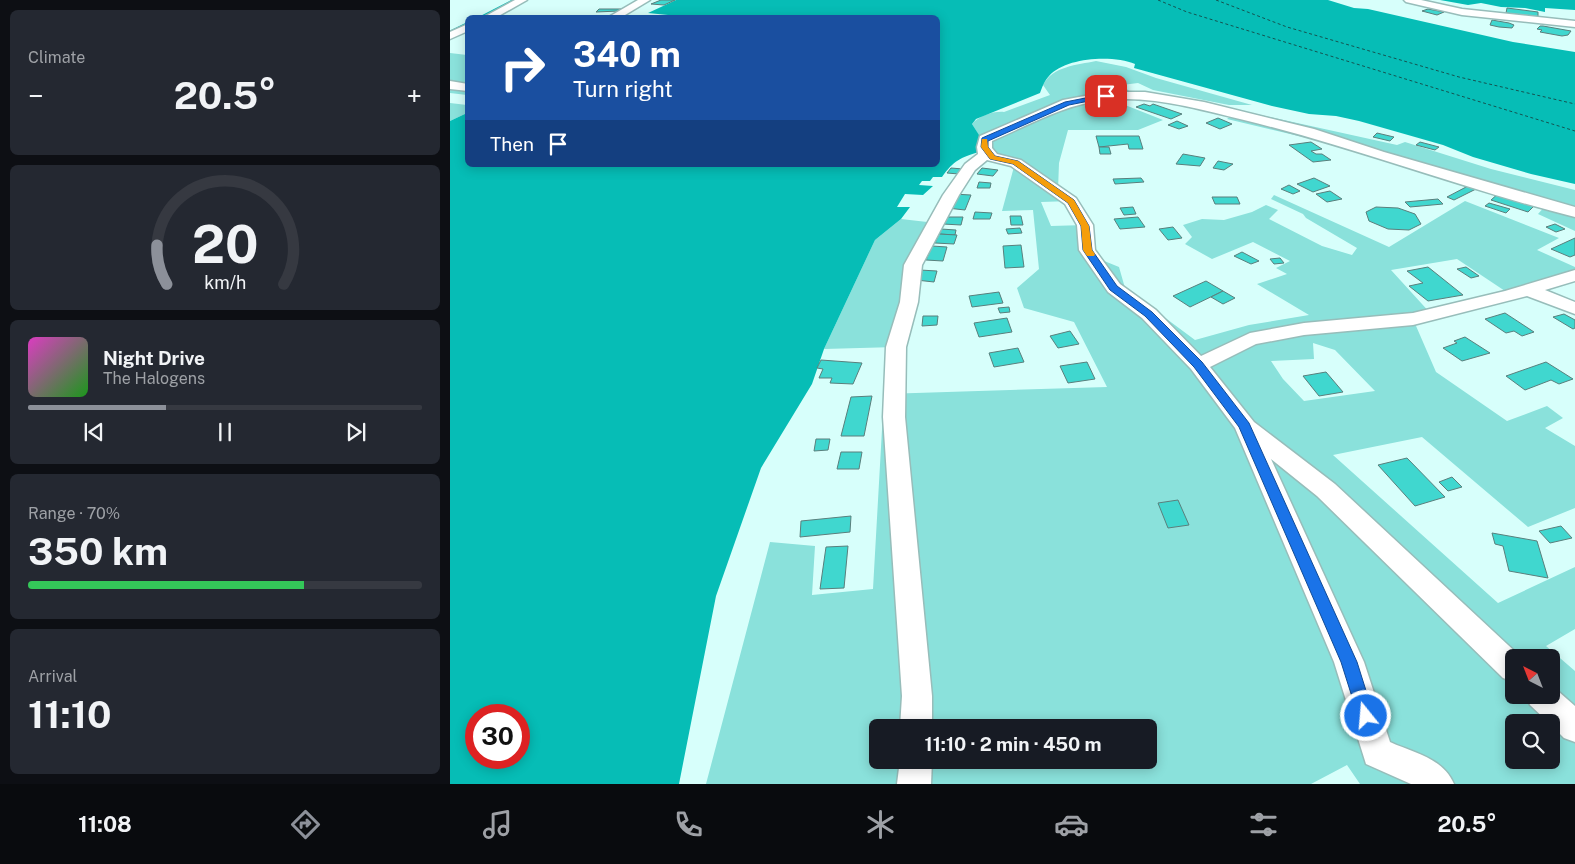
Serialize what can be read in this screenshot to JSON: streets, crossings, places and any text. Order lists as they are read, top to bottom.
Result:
{
  "north": "top left",
  "page": {
    "tile": [
      "Climate",
      ["Range · 70%", "350 km"],
      ["Arrival", "11:10"]
    ],
    "turn": ["340 m", "Turn right"],
    "heat": ["−", "20.5°", "+"],
    "then": "Then",
    "song": ["Night Drive", "The Halogens"],
    "limit": "30",
    "trip": "11:10 · 2 min · 450 m",
    "tabs": ["11:08", "20.5°"],
    "gauge": ["20", "km/h"]
  }
}
